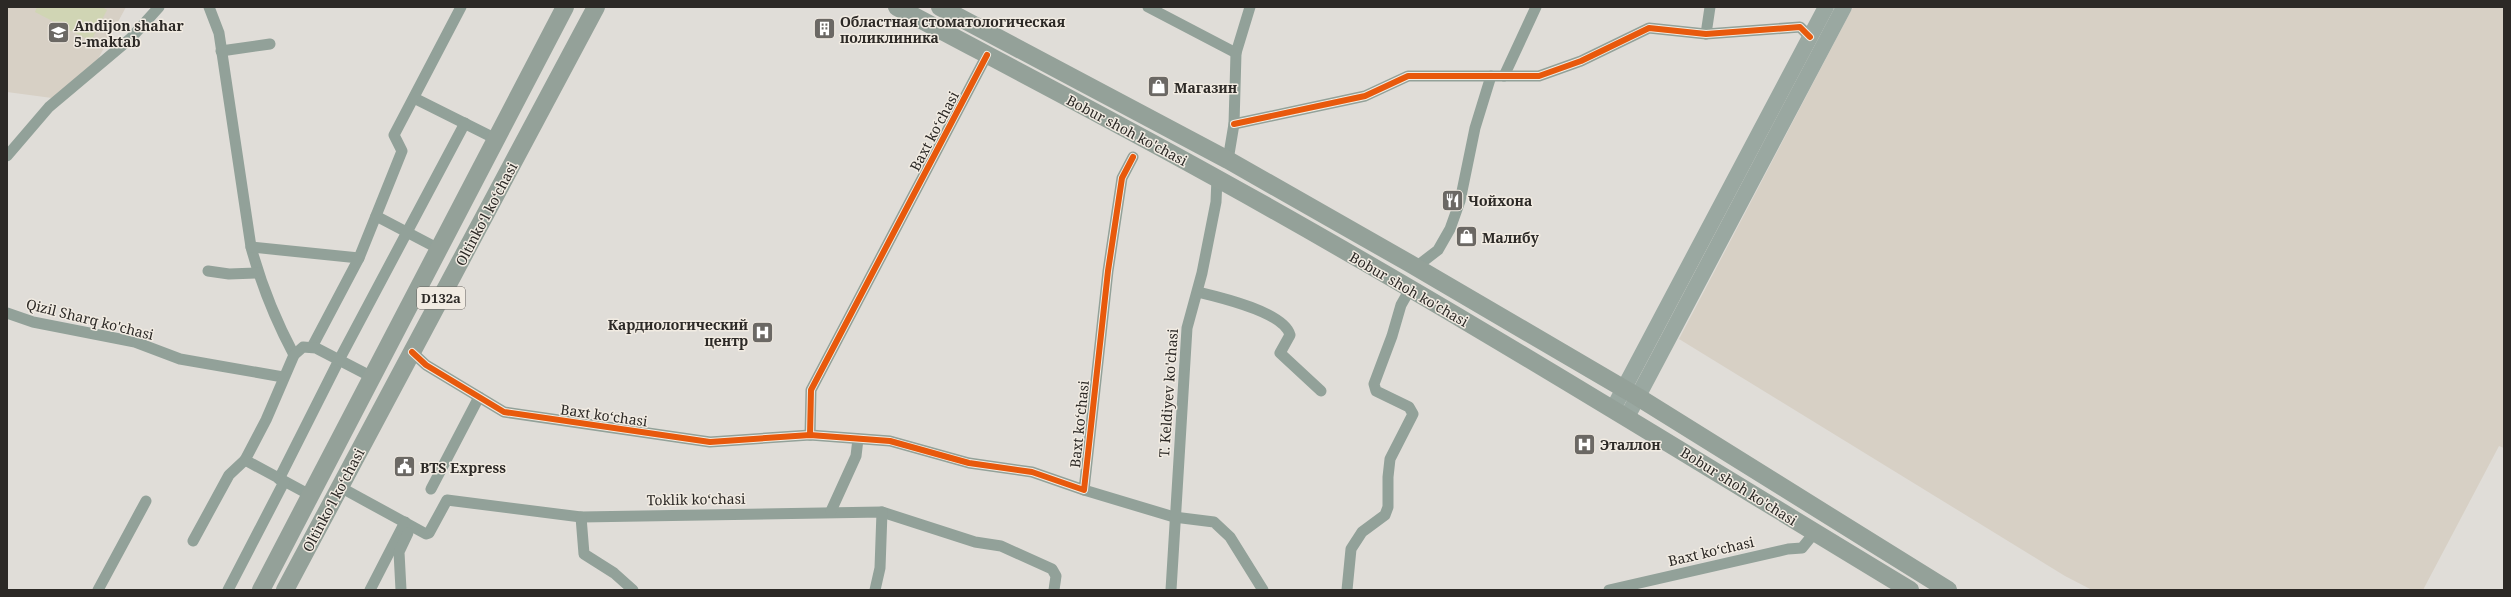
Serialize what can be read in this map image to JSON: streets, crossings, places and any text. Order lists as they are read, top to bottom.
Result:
{
  "streets": {
    "main road": ["Bobur shoh ko'chasi", "Oltinkoʻl koʻchasi", "D132a"],
    "street": [
      "Baxt koʻchasi",
      "Qizil Sharq ko'chasi",
      "T. Keldiyev ko'chasi",
      "Toklik koʻchasi"
    ]
  },
  "crossings": [
    ["Bobur shoh ko'chasi", "Baxt koʻchasi"],
    ["Bobur shoh ko'chasi", "T. Keldiyev ko'chasi"],
    ["Baxt koʻchasi", "Oltinkoʻl koʻchasi"],
    ["Baxt koʻchasi", "T. Keldiyev ko'chasi"],
    ["Oltinkoʻl koʻchasi", "Toklik koʻchasi"]
  ],
  "places": {
    "building": ["Областная стоматологическая поликлиника"],
    "school or university": ["Andijon shahar 5-maktab"],
    "shop": ["Магазин", "Малибу"],
    "restaurant": ["Чойхона"],
    "hospital": ["Кардиологический центр", "Эталлон"],
    "public building": ["BTS Express"]
  }
}
